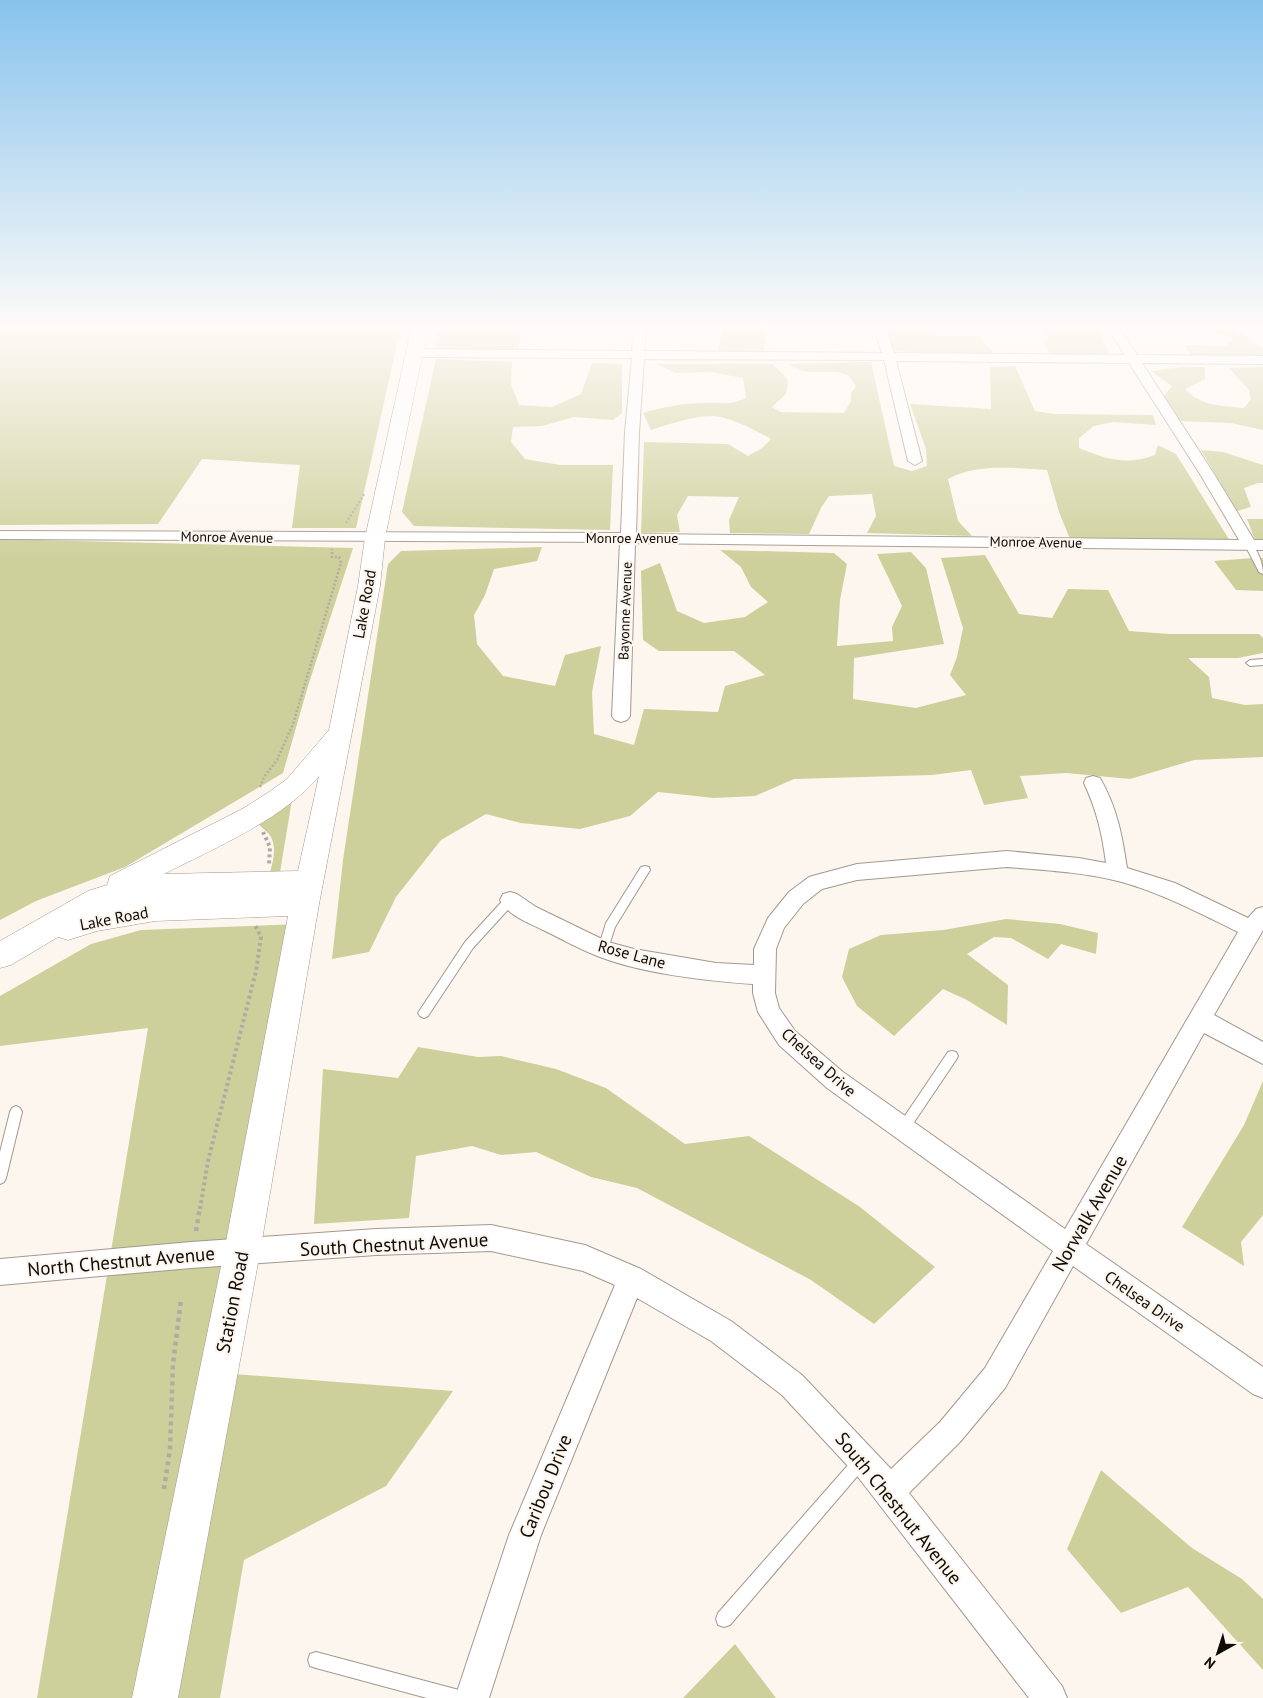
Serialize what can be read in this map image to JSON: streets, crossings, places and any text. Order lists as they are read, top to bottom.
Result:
{
  "streets": {
    "street": [
      "Monroe Avenue",
      "Lake Road",
      "Bayonne Avenue",
      "Rose Lane",
      "Chelsea Drive",
      "Norwalk Avenue",
      "South Chestnut Avenue",
      "North Chestnut Avenue",
      "Station Road",
      "Caribou Drive"
    ]
  },
  "crossings": [
    ["Monroe Avenue", "Lake Road"],
    ["Monroe Avenue", "Bayonne Avenue"],
    ["Lake Road", "Station Road"],
    ["Rose Lane", "Chelsea Drive"],
    ["Chelsea Drive", "Norwalk Avenue"],
    ["Norwalk Avenue", "South Chestnut Avenue"],
    ["South Chestnut Avenue", "North Chestnut Avenue"],
    ["South Chestnut Avenue", "Station Road"],
    ["South Chestnut Avenue", "Caribou Drive"],
    ["North Chestnut Avenue", "Station Road"]
  ],
  "north": "bottom left"
}
